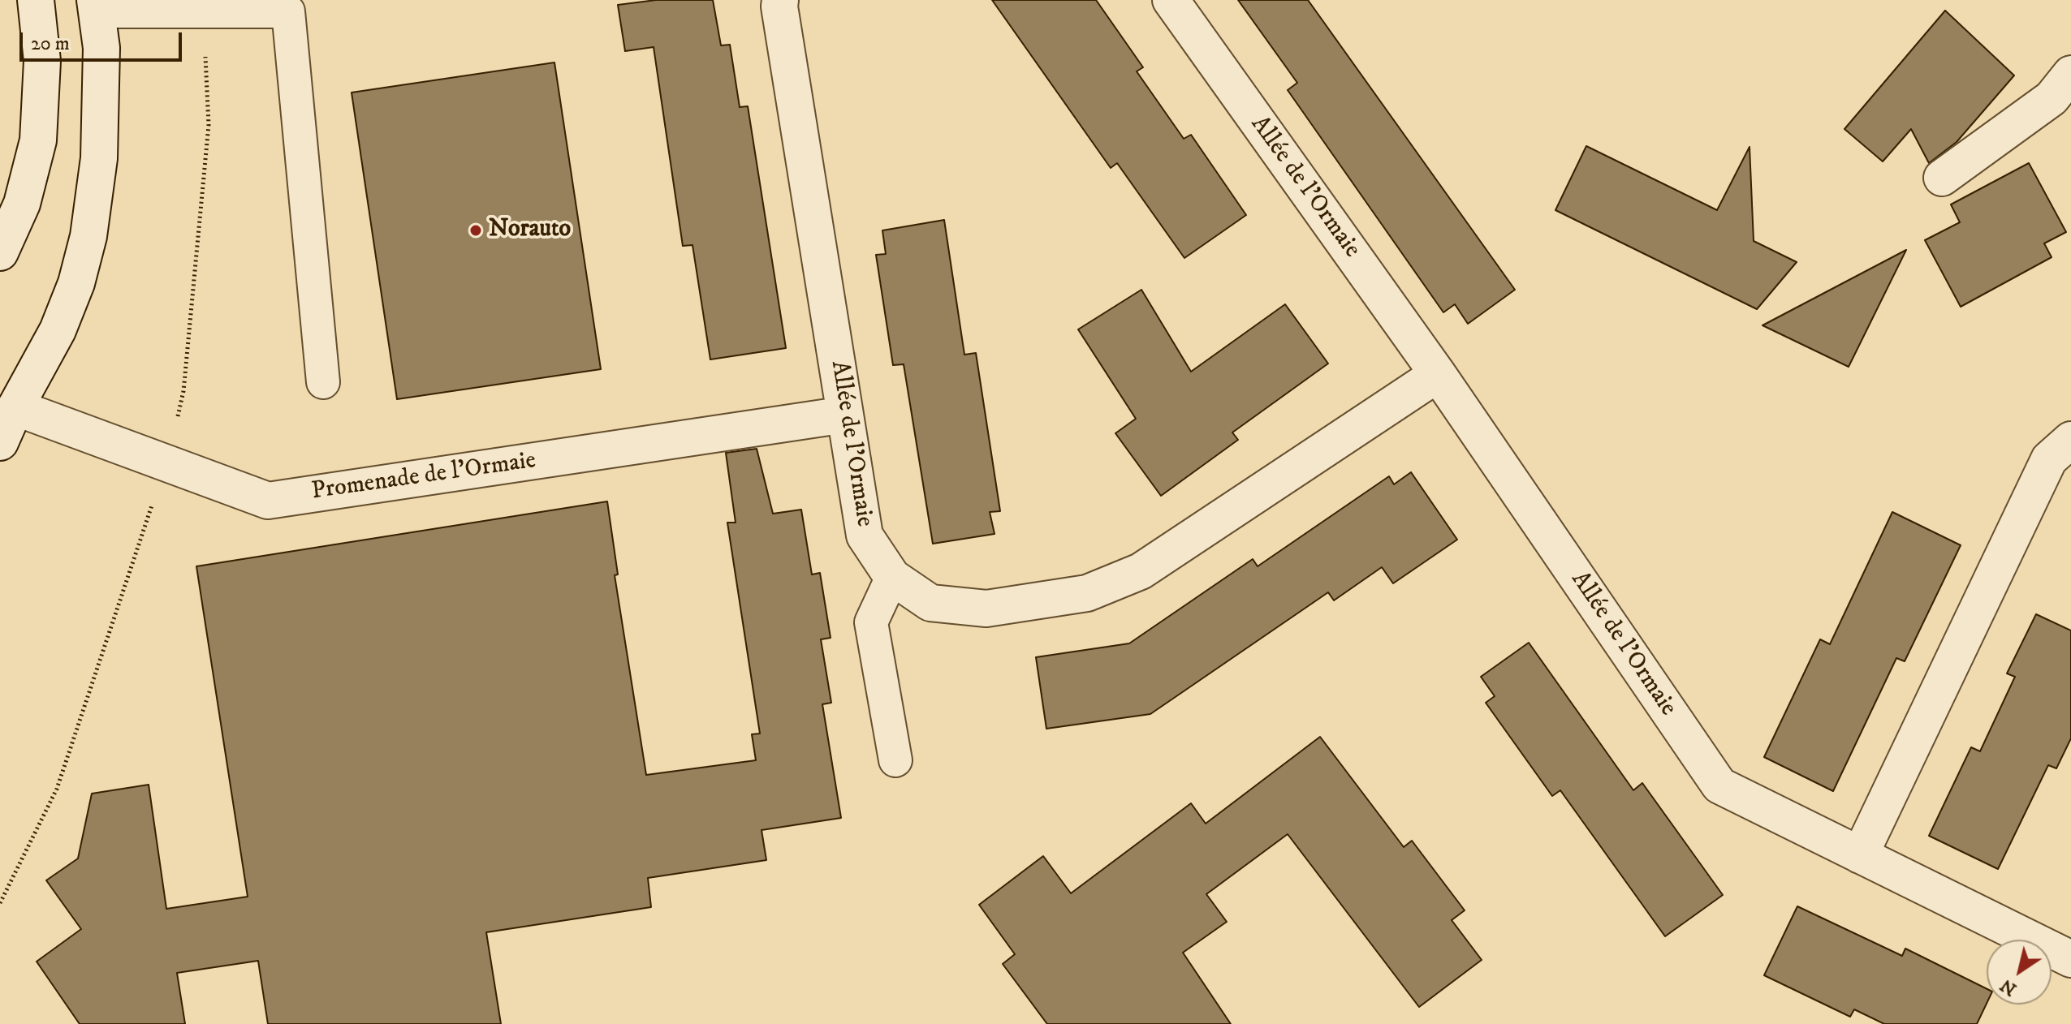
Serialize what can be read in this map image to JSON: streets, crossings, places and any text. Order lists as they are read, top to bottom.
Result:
{
  "streets": {
    "street": ["Allée de l'Ormaie", "Promenade de l'Ormaie"]
  },
  "crossings": [
    ["Allée de l'Ormaie", "Promenade de l'Ormaie"]
  ],
  "places": ["Norauto"],
  "scale_bar": "20 m",
  "north": "bottom left"
}
